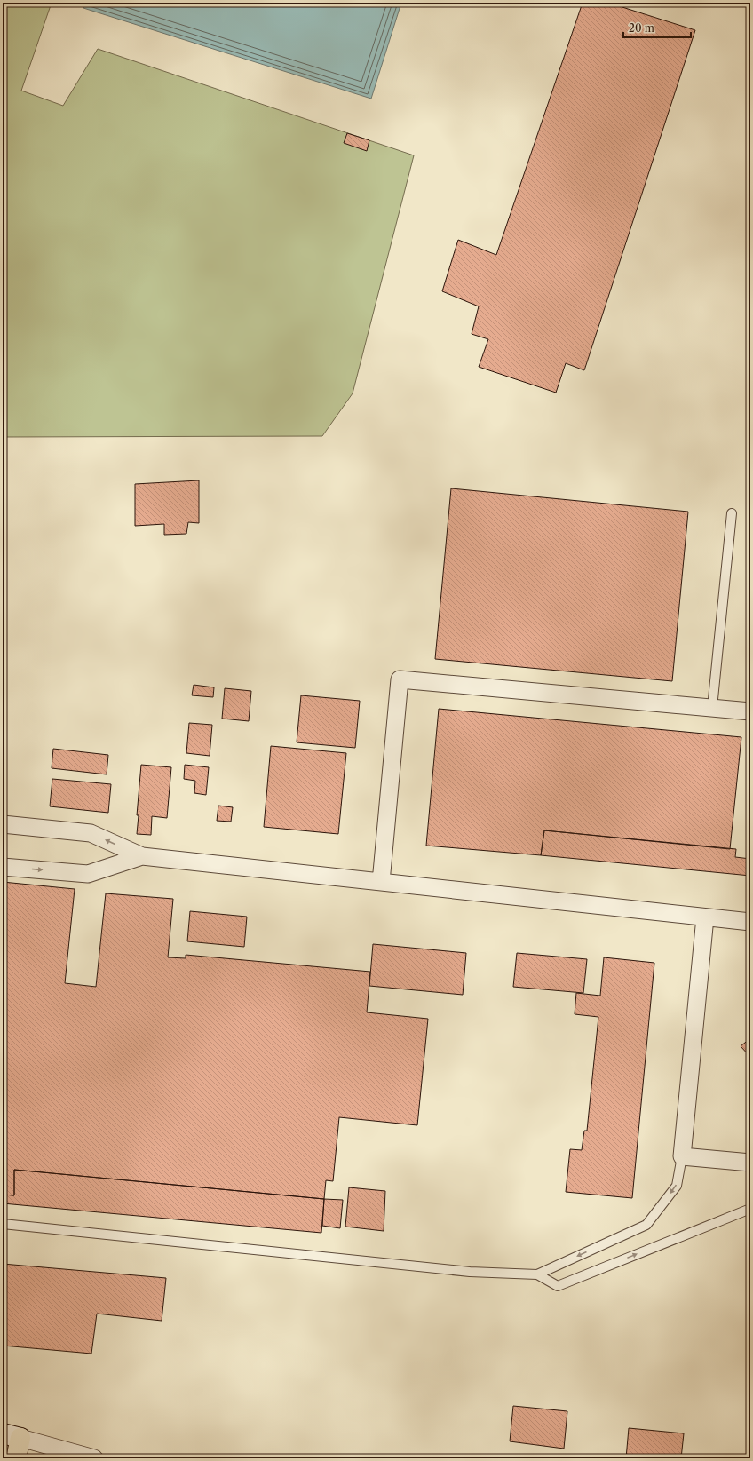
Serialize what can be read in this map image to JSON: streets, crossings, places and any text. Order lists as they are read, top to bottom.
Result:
{
  "scale_bar": "20 m"
}
